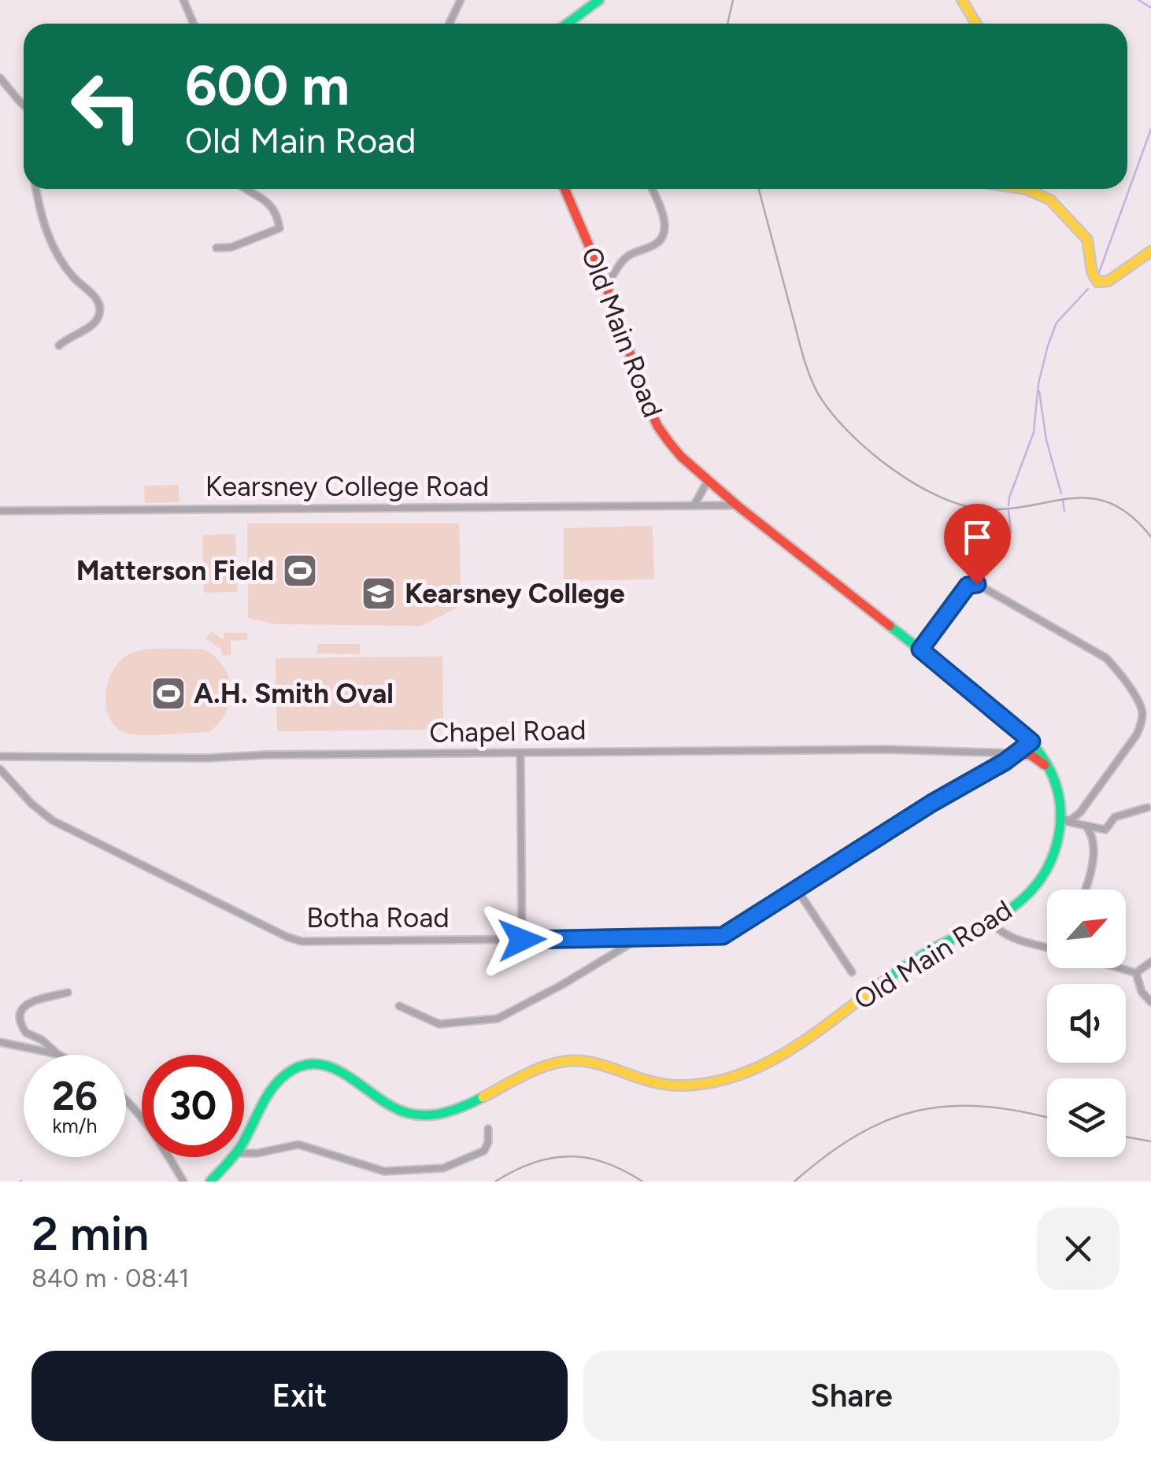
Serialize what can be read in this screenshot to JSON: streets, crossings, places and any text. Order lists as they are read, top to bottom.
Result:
{
  "streets": {
    "main road": ["Old Main Road"],
    "street": ["Kearsney College Road", "Chapel Road", "Botha Road"]
  },
  "crossings": [
    ["Old Main Road", "Kearsney College Road"],
    ["Old Main Road", "Botha Road"],
    ["Chapel Road", "Botha Road"]
  ],
  "places": {
    "sports": ["Matterson Field", "A.H. Smith Oval"],
    "school or university": ["Kearsney College"]
  },
  "north": "top right",
  "page": {
    "turn": ["600 m", "Old Main Road"],
    "speed": "26 km/h",
    "limit": "30",
    "heading": ["2 min", "840 m · 08:41"],
    "buttons": ["Exit", "Share"]
  }
}
